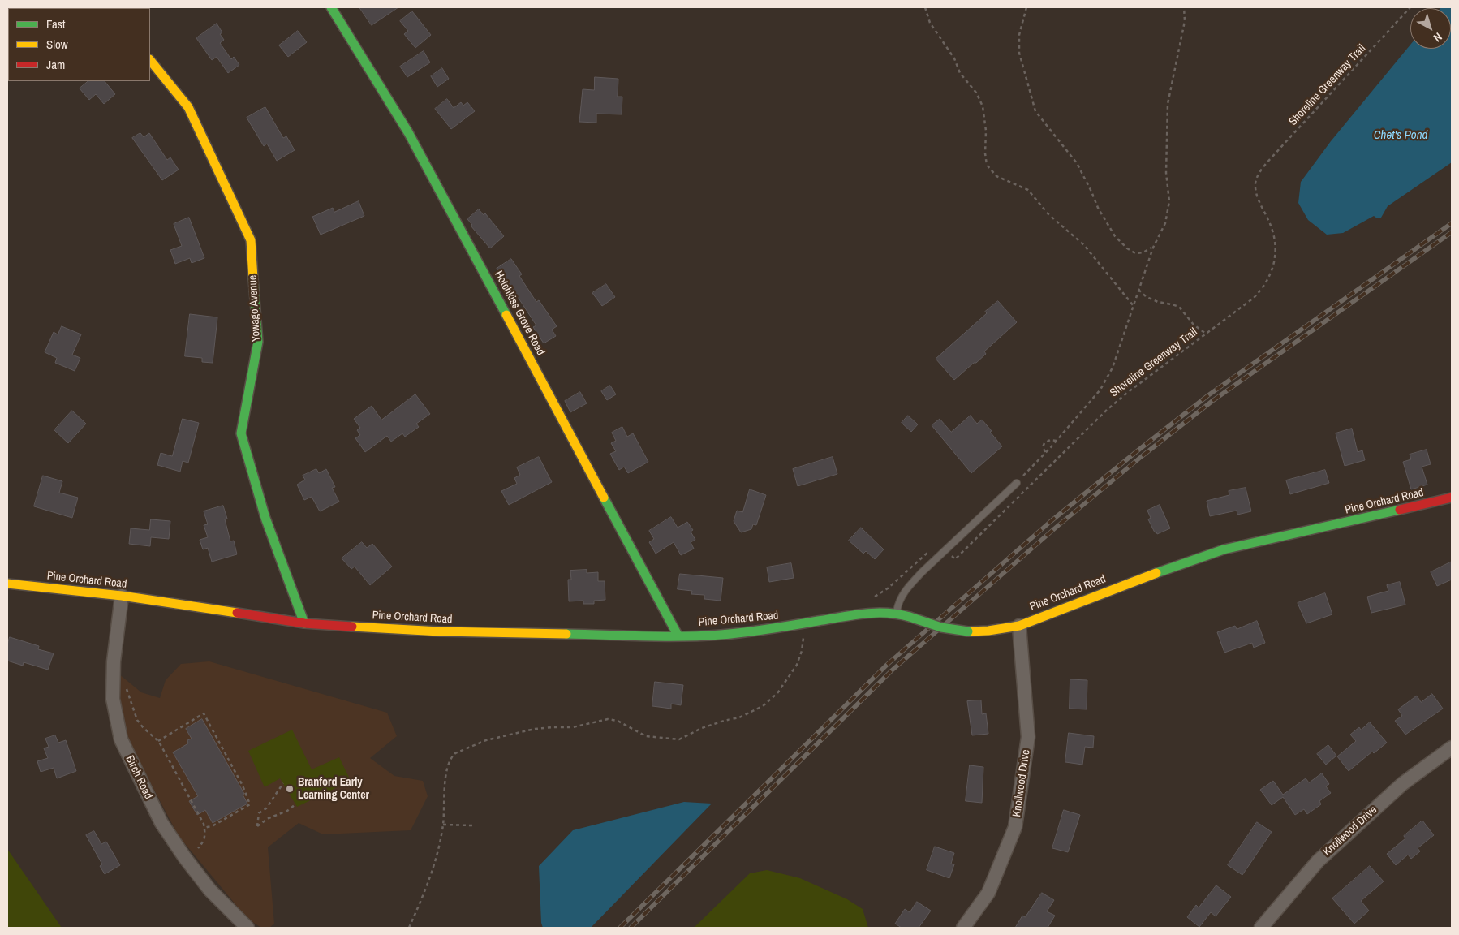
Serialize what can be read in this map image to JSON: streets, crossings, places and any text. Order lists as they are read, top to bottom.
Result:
{
  "streets": {
    "street": [
      "Yowago Avenue",
      "Hotchkiss Grove Road",
      "Pine Orchard Road",
      "Birch Road",
      "Knollwood Drive"
    ],
    "path": ["Shoreline Greenway Trail"]
  },
  "crossings": [
    ["Yowago Avenue", "Pine Orchard Road"],
    ["Hotchkiss Grove Road", "Pine Orchard Road"],
    ["Pine Orchard Road", "Birch Road"],
    ["Pine Orchard Road", "Knollwood Drive"]
  ],
  "water": ["Chet's Pond"],
  "places": ["Branford Early Learning Center"],
  "legend": ["Fast", "Slow", "Jam"],
  "north": "bottom right"
}
